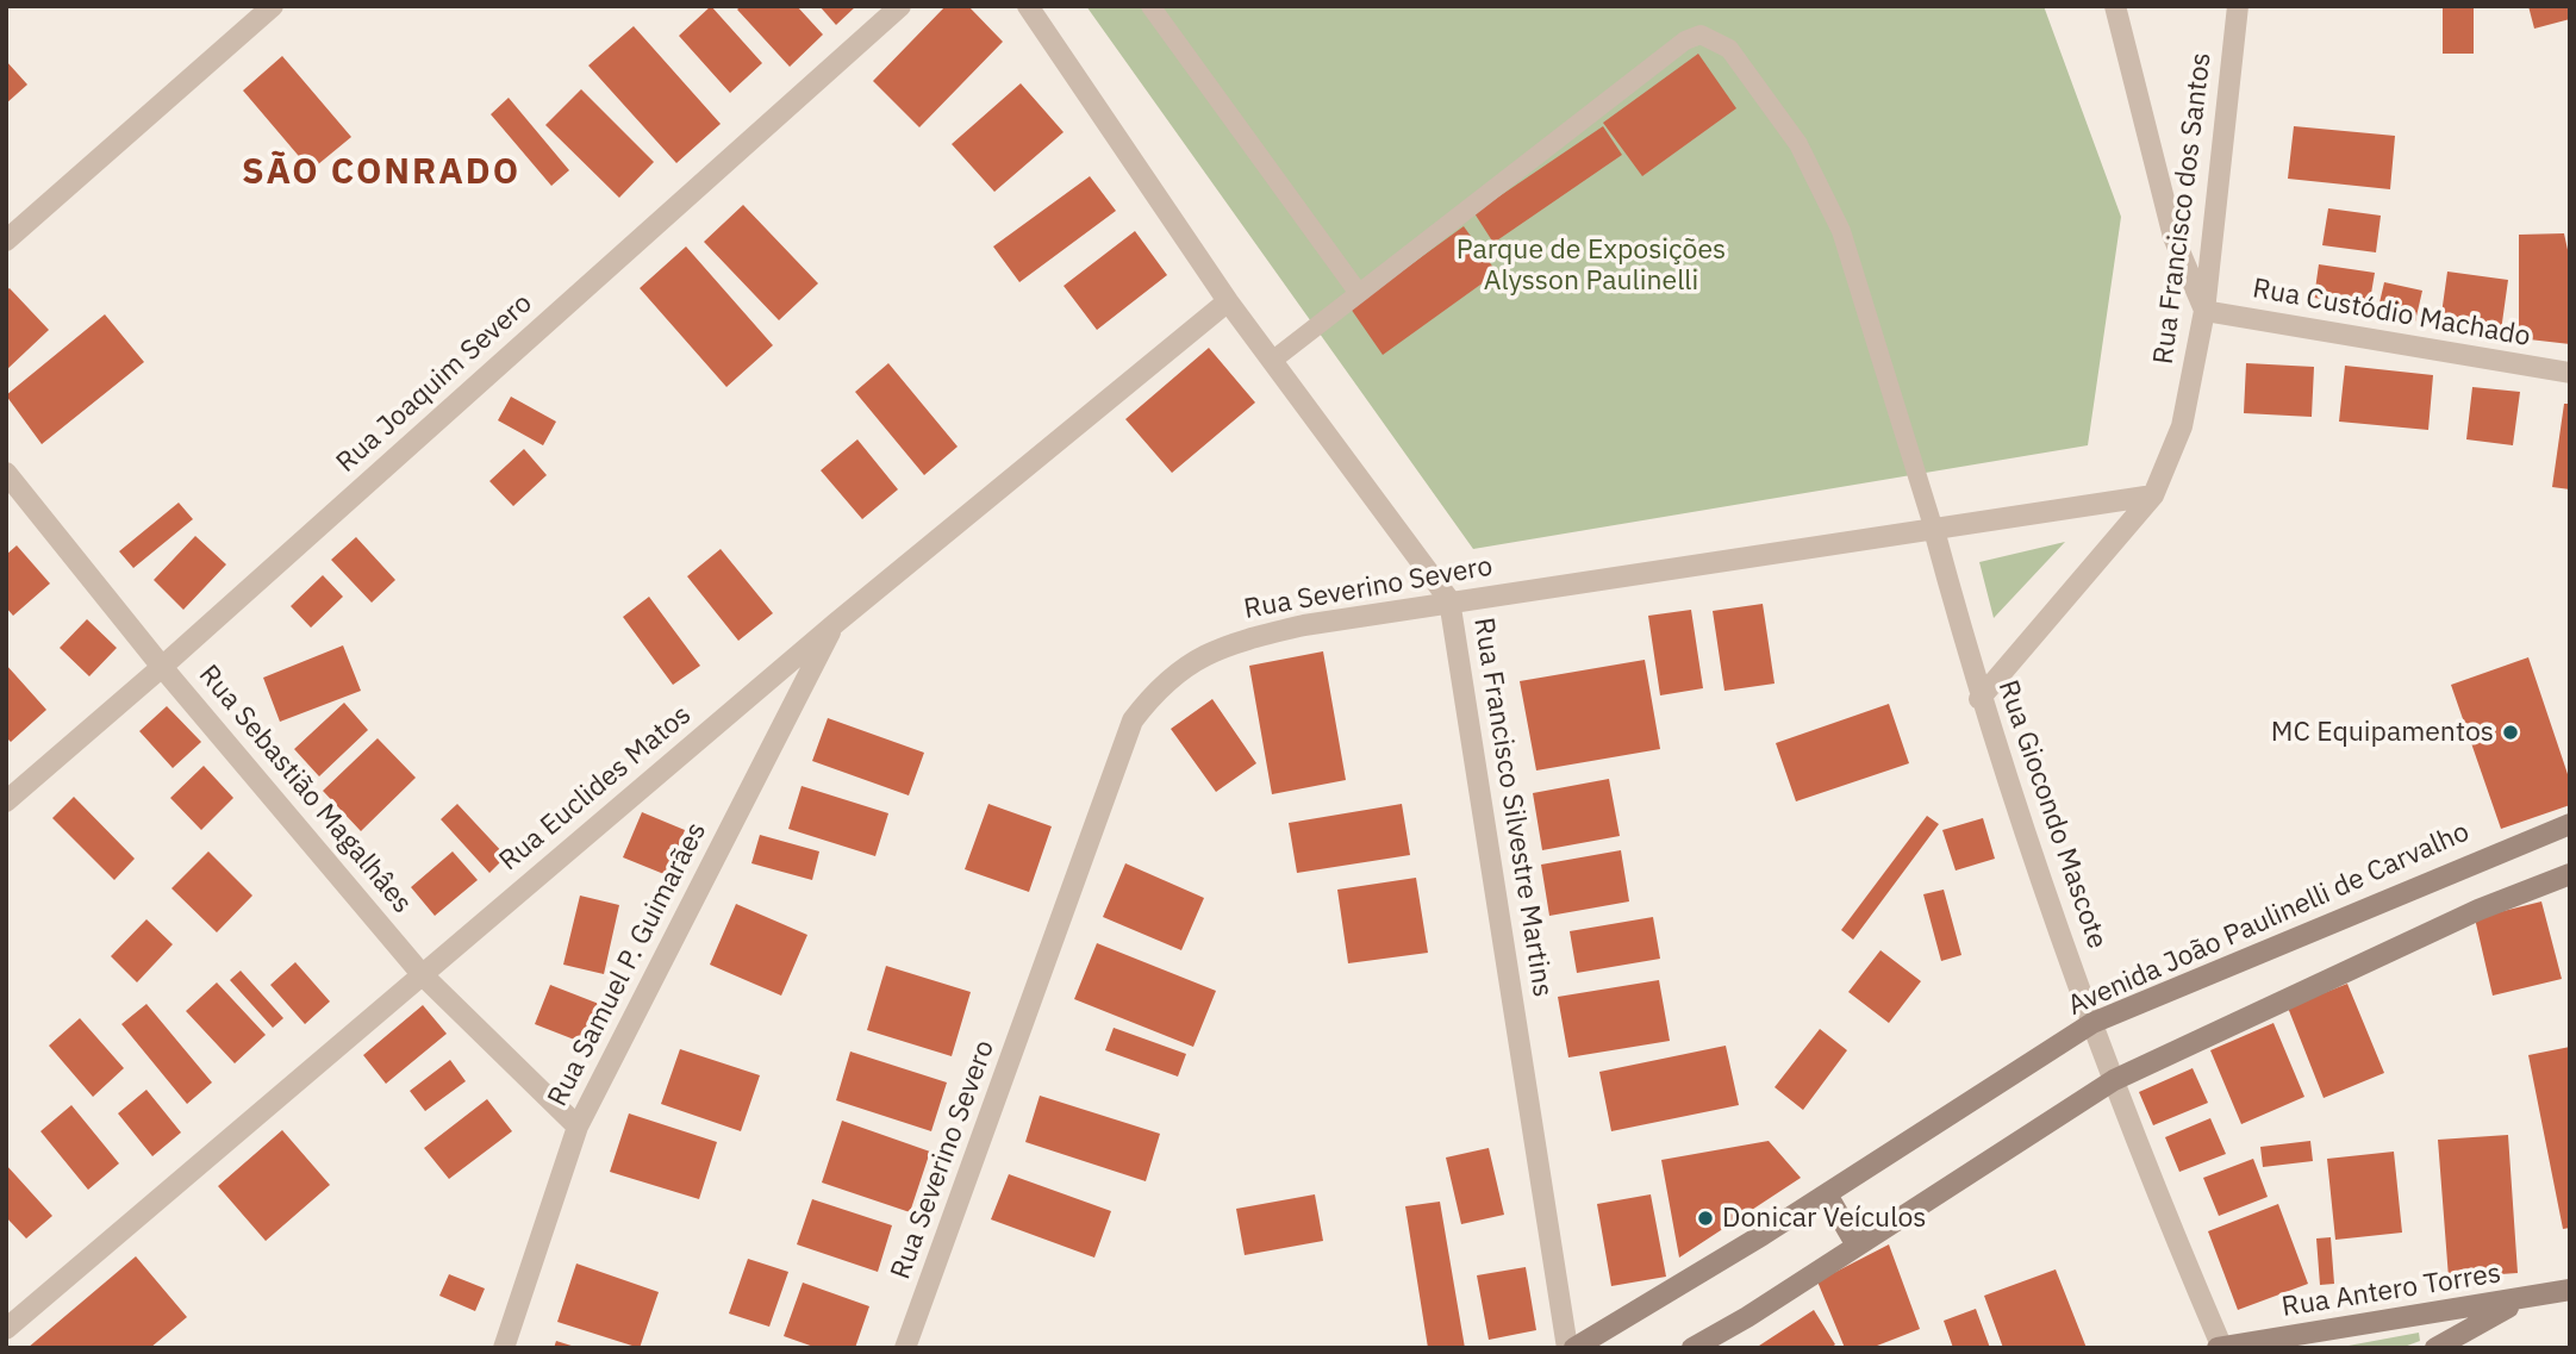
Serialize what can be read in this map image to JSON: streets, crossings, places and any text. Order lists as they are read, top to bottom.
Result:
{
  "streets": {
    "street": [
      "Rua Francisco dos Santos",
      "Rua Custódio Machado",
      "Rua Joaquim Severo",
      "Rua Severino Severo",
      "Rua Euclides Matos",
      "Rua Sebastião Magalhâes",
      "Rua Francisco Silvestre Martins",
      "Rua Giocondo Mascote",
      "Avenida João Paulinelli de Carvalho",
      "Rua Samuel P. Guimarães",
      "Rua Antero Torres"
    ]
  },
  "crossings": [
    ["Rua Francisco dos Santos", "Rua Custódio Machado"],
    ["Rua Francisco dos Santos", "Rua Severino Severo"],
    ["Rua Francisco dos Santos", "Rua Giocondo Mascote"],
    ["Rua Joaquim Severo", "Rua Sebastião Magalhâes"],
    ["Rua Severino Severo", "Rua Francisco Silvestre Martins"],
    ["Rua Severino Severo", "Rua Giocondo Mascote"],
    ["Rua Euclides Matos", "Rua Sebastião Magalhâes"],
    ["Rua Euclides Matos", "Rua Francisco Silvestre Martins"],
    ["Rua Euclides Matos", "Rua Samuel P. Guimarães"],
    ["Rua Sebastião Magalhâes", "Rua Samuel P. Guimarães"],
    ["Rua Giocondo Mascote", "Avenida João Paulinelli de Carvalho"],
    ["Rua Giocondo Mascote", "Rua Antero Torres"]
  ],
  "districts": ["SÃO CONRADO"],
  "parks": ["Parque de Exposições Alysson Paulinelli"],
  "places": ["MC Equipamentos", "Donicar Veículos"]
}
